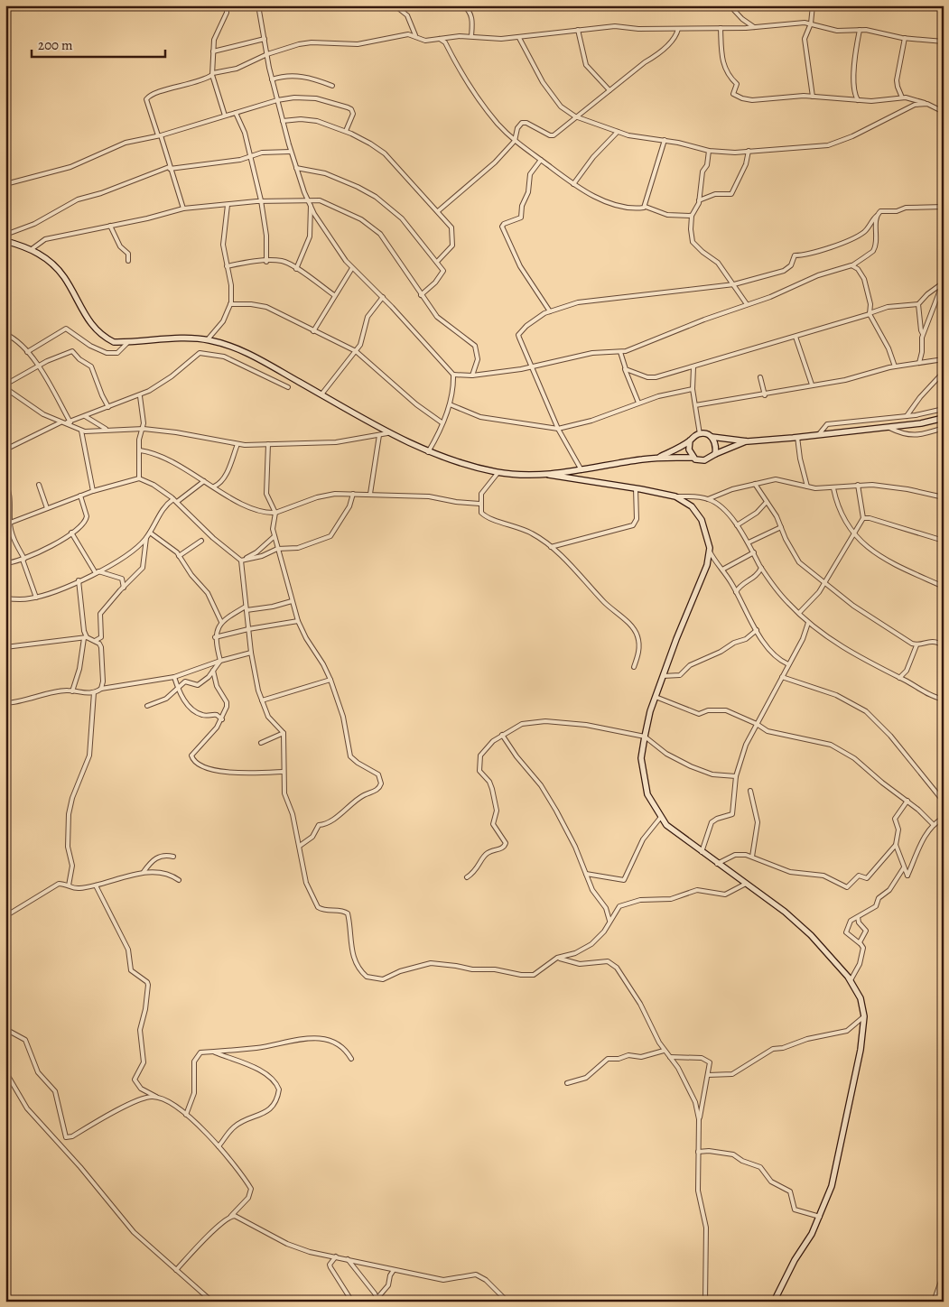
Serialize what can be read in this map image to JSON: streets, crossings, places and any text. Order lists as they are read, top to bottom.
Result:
{
  "scale_bar": "200 m"
}
